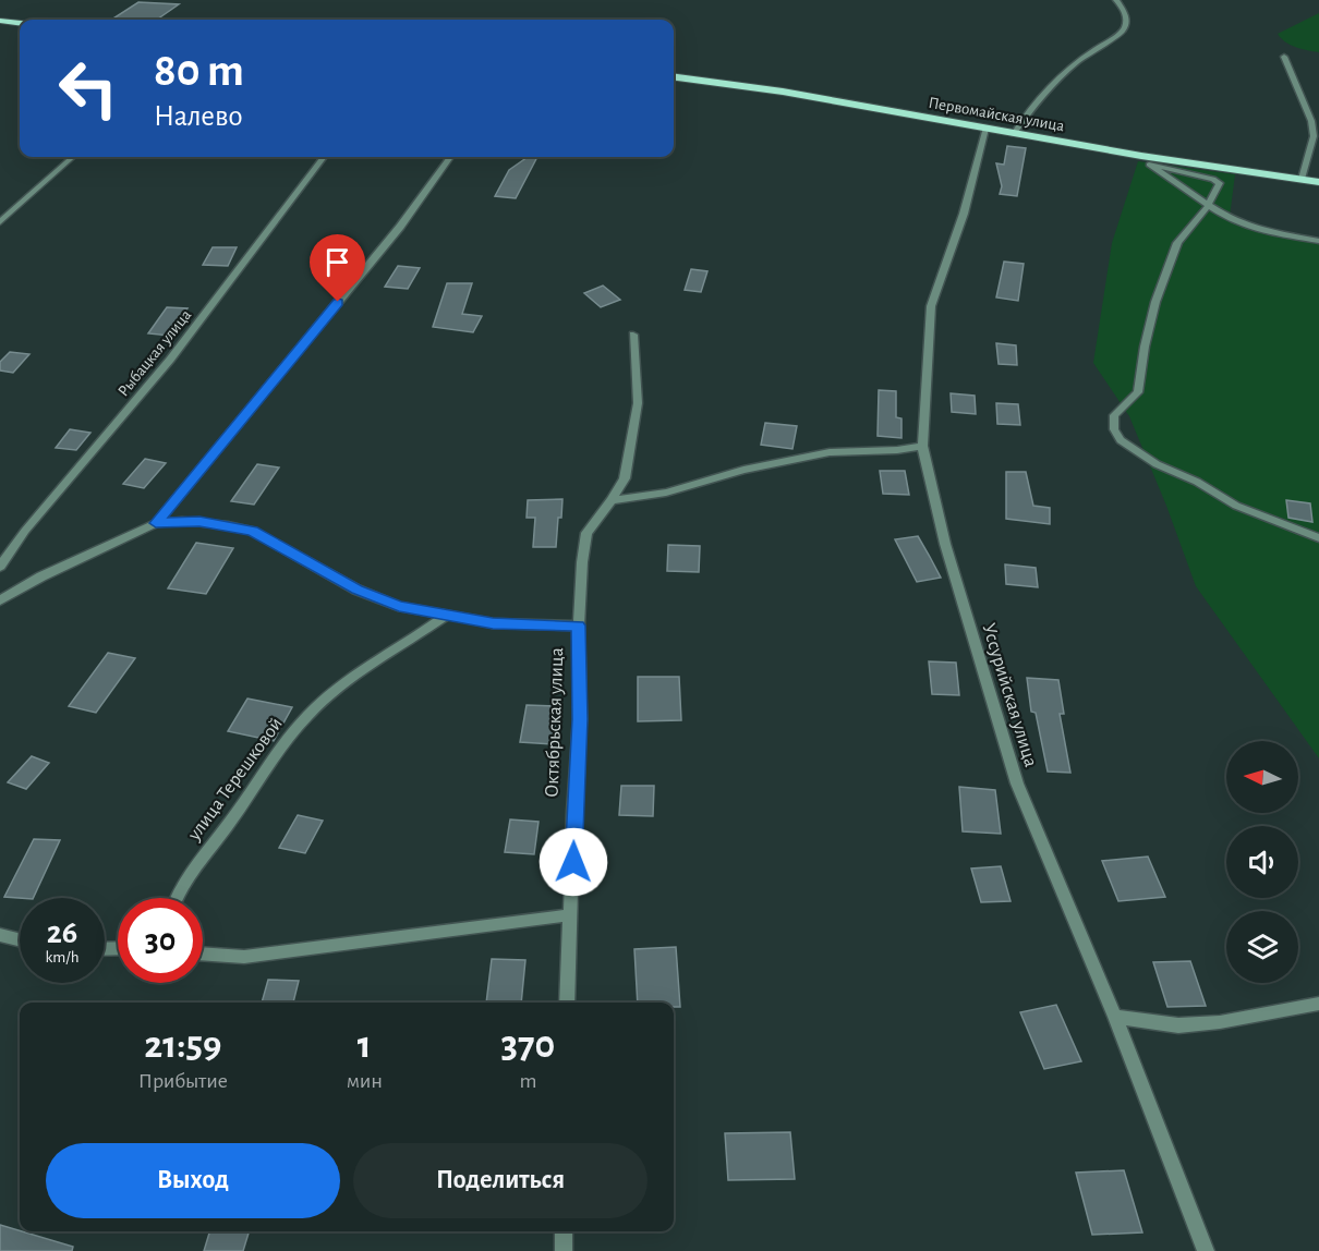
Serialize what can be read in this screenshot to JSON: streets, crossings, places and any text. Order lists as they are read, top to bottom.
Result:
{
  "streets": {
    "main road": ["Первомайская улица"],
    "street": [
      "Рыбацкая улица",
      "Уссурийская улица",
      "Октябрьская улица",
      "улица Терешковой"
    ]
  },
  "crossings": [
    ["Первомайская улица", "Уссурийская улица"]
  ],
  "north": "left",
  "page": {
    "turn": ["80 m", "Налево"],
    "speed": "26 km/h",
    "limit": "30",
    "eta": [
      "21:59",
      "Прибытие",
      "1",
      "мин",
      "370",
      "m"
    ],
    "buttons": ["Выход", "Поделиться"]
  }
}
